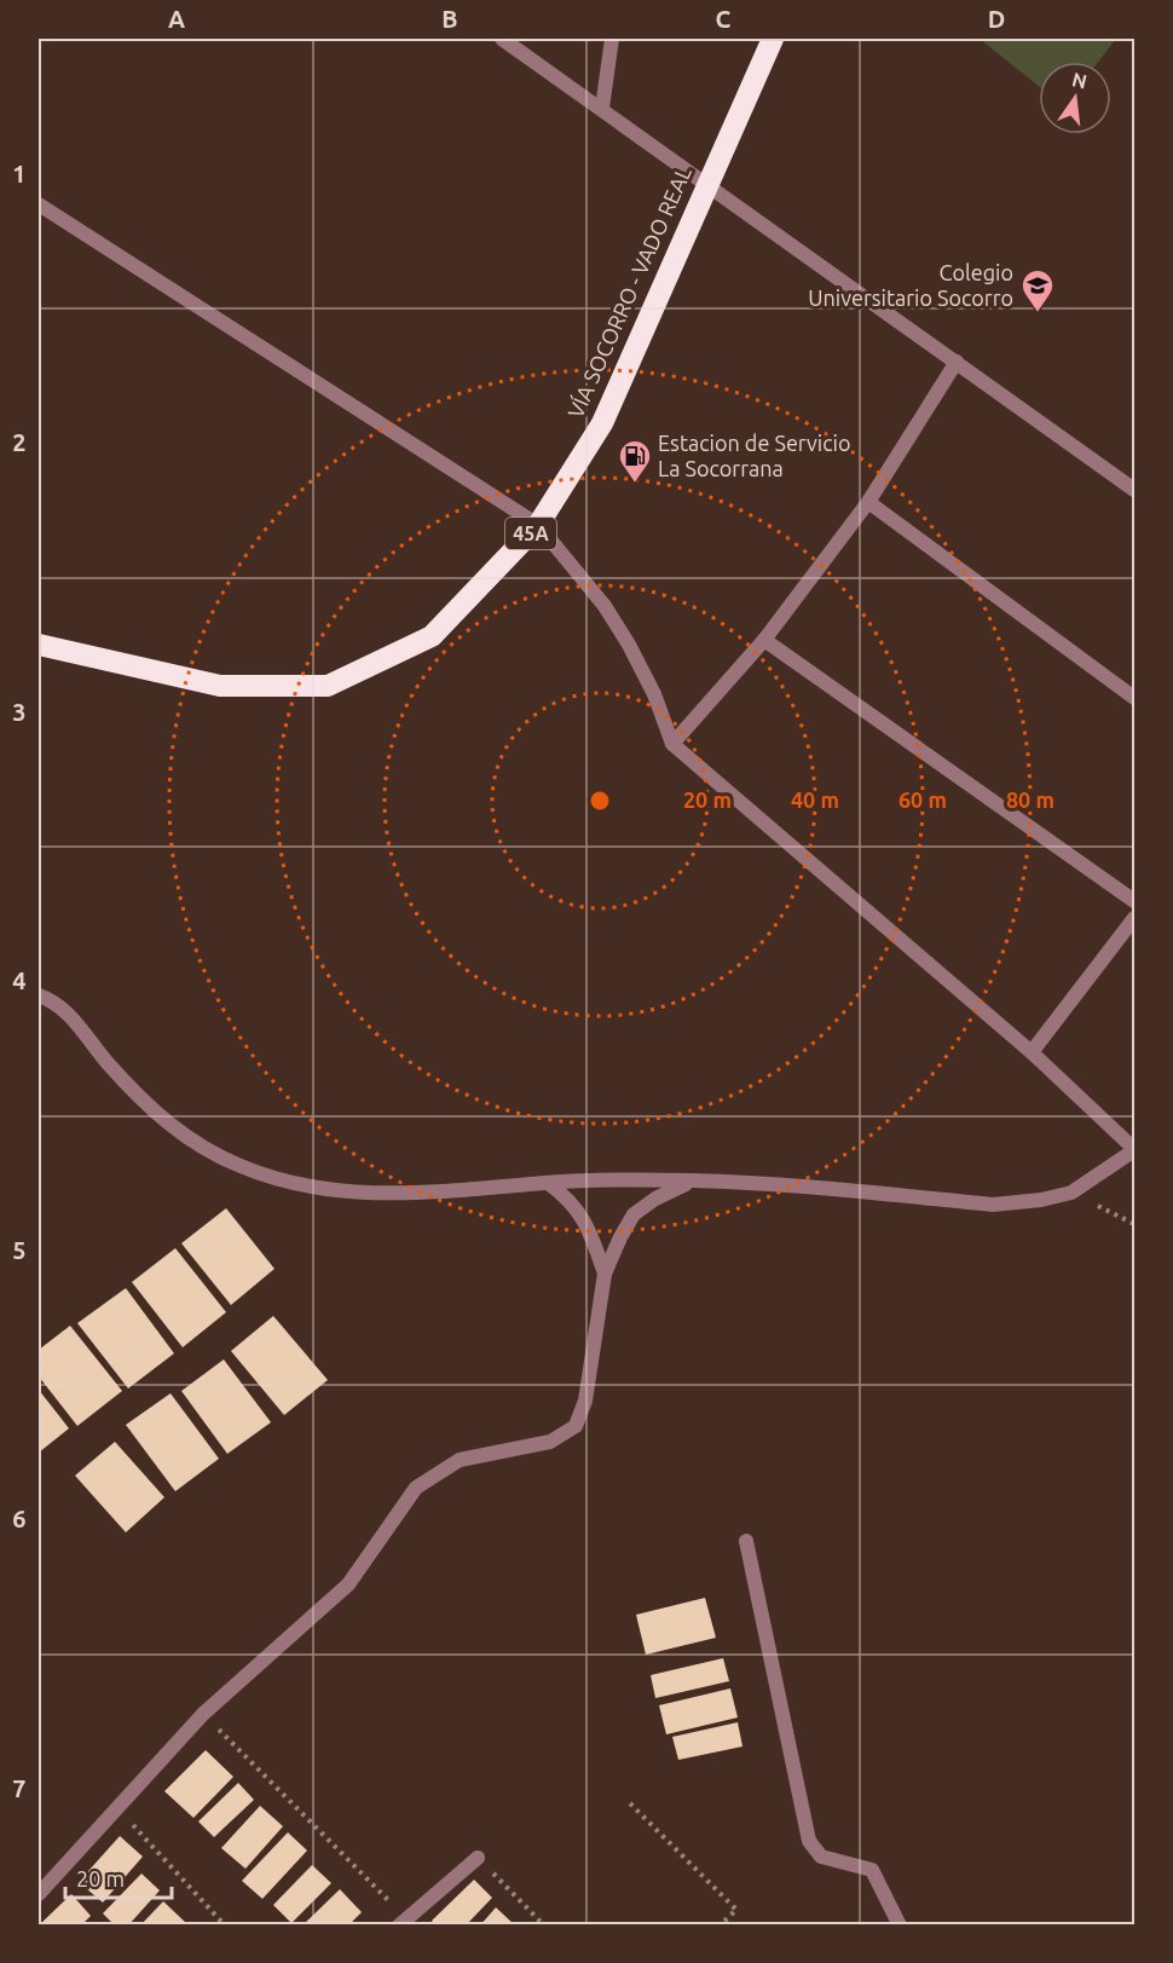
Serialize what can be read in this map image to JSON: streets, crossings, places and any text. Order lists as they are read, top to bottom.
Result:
{
  "streets": {
    "highway": ["VÍA SOCORRO - VADO REAL", "45A"]
  },
  "places": {
    "school or university": ["Colegio Universitario Socorro"],
    "fuel station": ["Estacion de Servicio La Socorrana"]
  },
  "scale_bar": "20 m",
  "north": "top",
  "grid": {
    "columns": [
      "A",
      "B",
      "C",
      "D"
    ],
    "rows": [
      "1",
      "2",
      "3",
      "4",
      "5",
      "6",
      "7"
    ]
  },
  "rings": [
    "20 m",
    "40 m",
    "60 m",
    "80 m"
  ]
}
